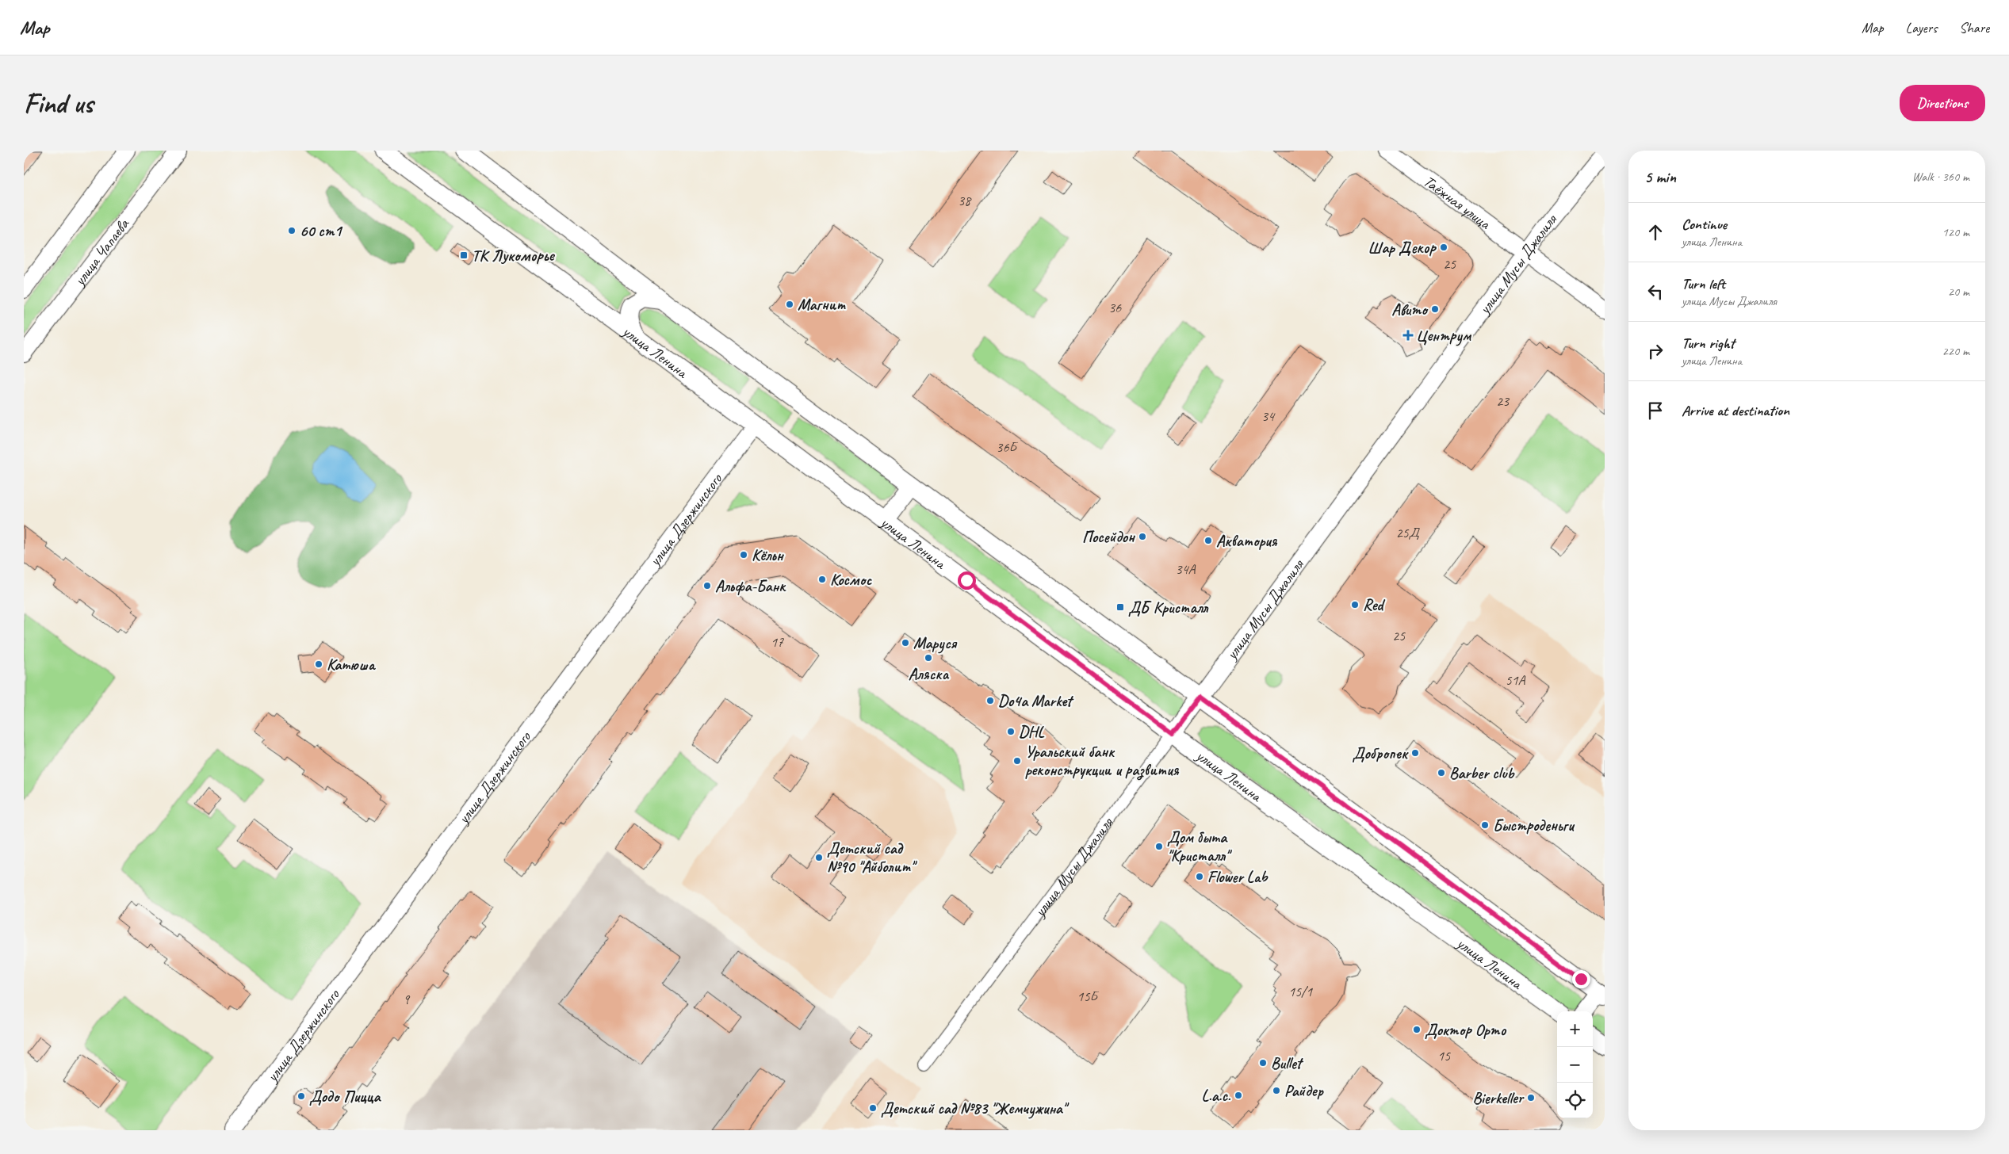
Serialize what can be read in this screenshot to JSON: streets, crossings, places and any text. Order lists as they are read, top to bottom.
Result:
{
  "streets": {
    "main road": ["улица Ленина"],
    "street": [
      "Таёжная улица",
      "улица Чапаева",
      "улица Мусы Джалиля",
      "улица Дзержинского"
    ]
  },
  "crossings": [
    ["Таёжная улица", "улица Мусы Джалиля"],
    ["улица Мусы Джалиля", "улица Ленина"],
    ["улица Ленина", "улица Дзержинского"]
  ],
  "places": {
    "other": [
      "60 ст1",
      "Шар Декор",
      "Магнит",
      "Авито",
      "Посейдон",
      "Акватория",
      "Кёльн",
      "Космос",
      "Альфа-Банк",
      "Red",
      "Маруся",
      "Аляска",
      "Катюша",
      "Do4a Market",
      "DHL",
      "Добропек",
      "Уральский банк реконструкции и развития",
      "Barber club",
      "Быстроденьги",
      "Дом быта \"Кристалл\"",
      "Детский сад №90 \"Айболит\"",
      "Flower Lab",
      "Доктор Орто",
      "Bullet",
      "Райдер",
      "L.a.c.",
      "Додо Пицца",
      "Bierkeller",
      "Детский сад №83 \"Жемчужина\""
    ],
    "transit": ["ТК Лукоморье", "ДБ Кристалл"],
    "health": ["Центрум"]
  },
  "house_numbers": [
    "38",
    "25",
    "36",
    "23",
    "34",
    "36Б",
    "25Д",
    "34А",
    "25",
    "17",
    "51А",
    "15/1",
    "15Б",
    "9",
    "15"
  ],
  "page": {
    "header": "Map",
    "nav": ["Map", "Layers", "Share"],
    "buttons": "Directions",
    "title": "Find us",
    "heading": ["5 min", "Walk · 360 m"],
    "list": [
      ["Continue", "улица Ленина", "120 m"],
      ["Turn left", "улица Мусы Джалиля", "20 m"],
      ["Turn right", "улица Ленина", "220 m"],
      "Arrive at destination"
    ],
    "map_buttons": ["+", "−"]
  }
}
